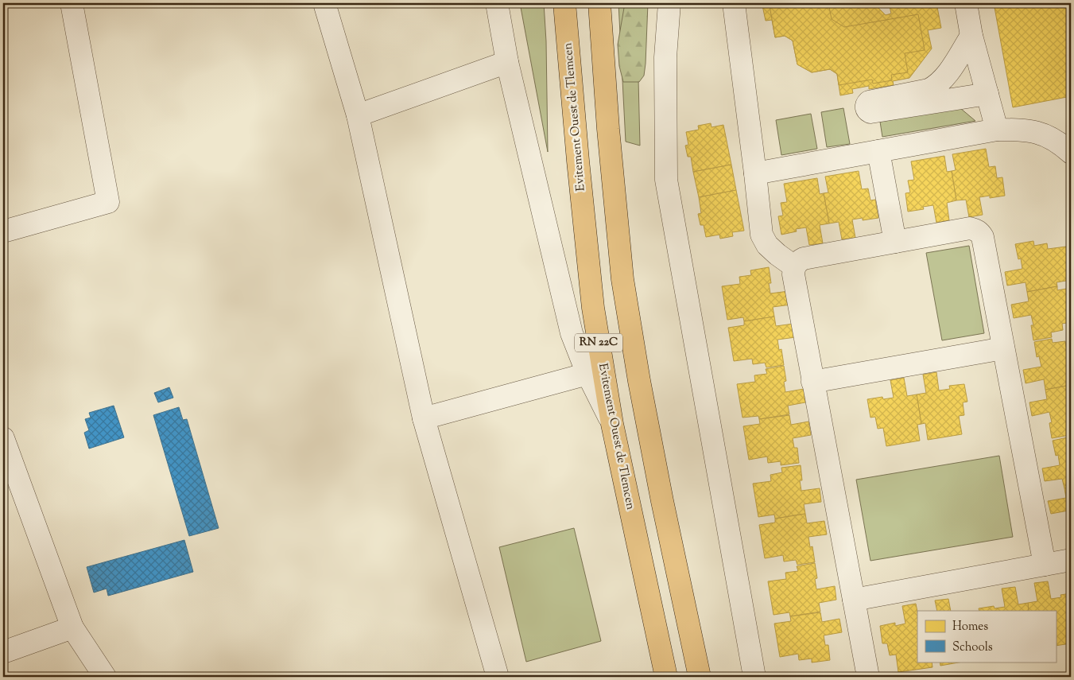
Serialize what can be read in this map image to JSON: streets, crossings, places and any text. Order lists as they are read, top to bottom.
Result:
{
  "streets": {
    "highway": ["Evitement Ouest de Tlemcen", "RN 22C"]
  },
  "legend": ["Homes", "Schools"]
}
